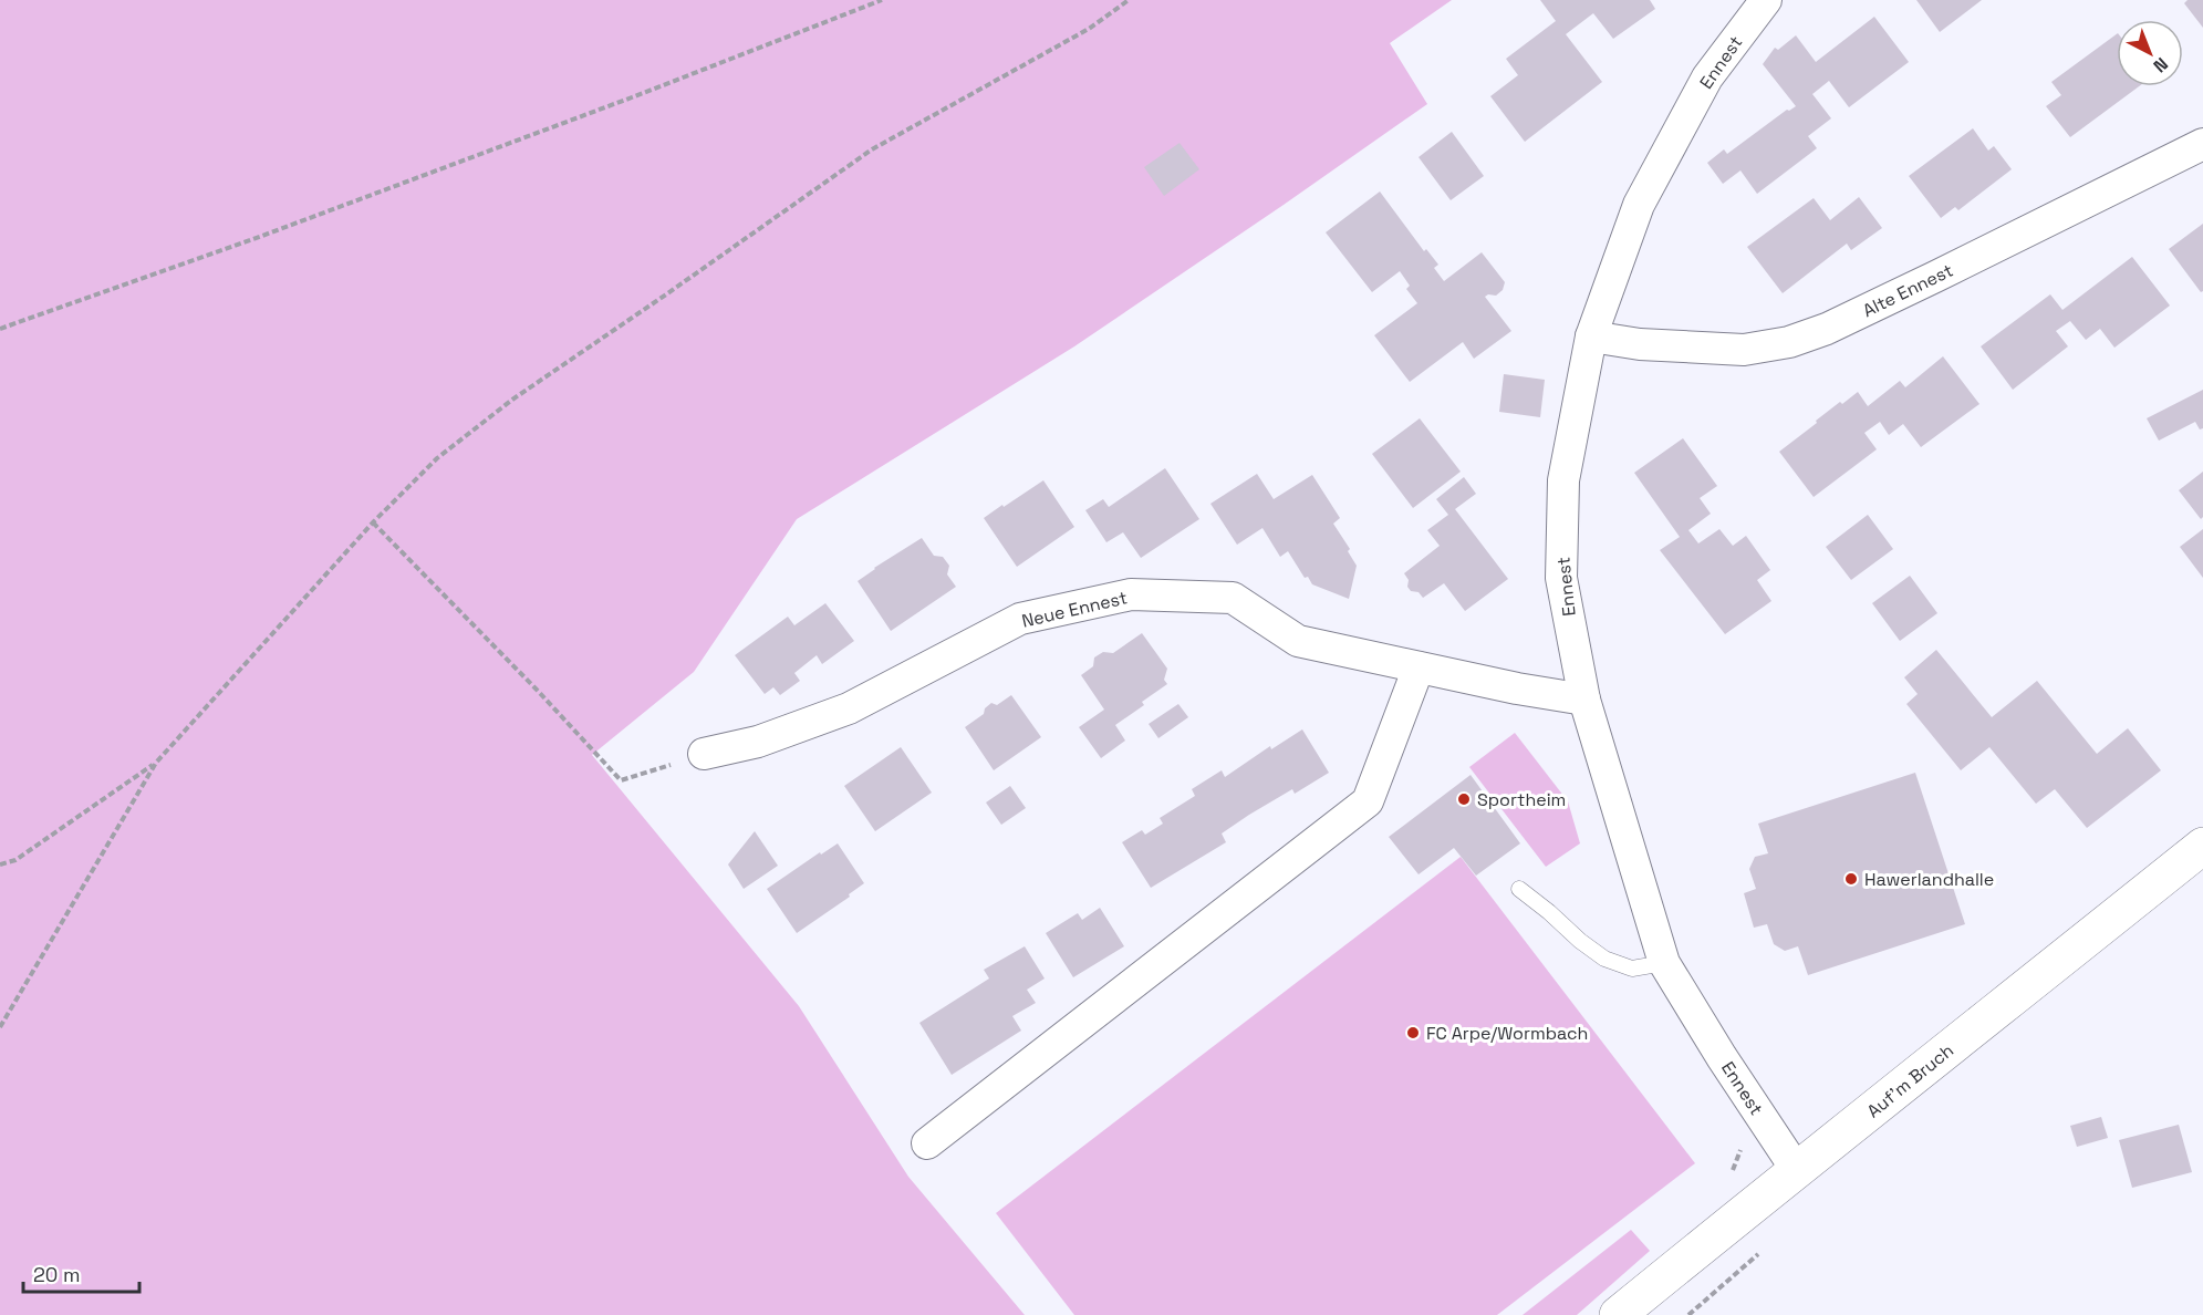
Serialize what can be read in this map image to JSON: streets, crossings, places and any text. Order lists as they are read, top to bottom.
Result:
{
  "streets": {
    "street": [
      "Ennest",
      "Alte Ennest",
      "Neue Ennest",
      "Auf'm Bruch"
    ]
  },
  "crossings": [
    ["Ennest", "Alte Ennest"],
    ["Ennest", "Neue Ennest"],
    ["Ennest", "Auf'm Bruch"]
  ],
  "places": ["Sportheim", "Hawerlandhalle", "FC Arpe/Wormbach"],
  "scale_bar": "20 m",
  "north": "bottom right"
}
